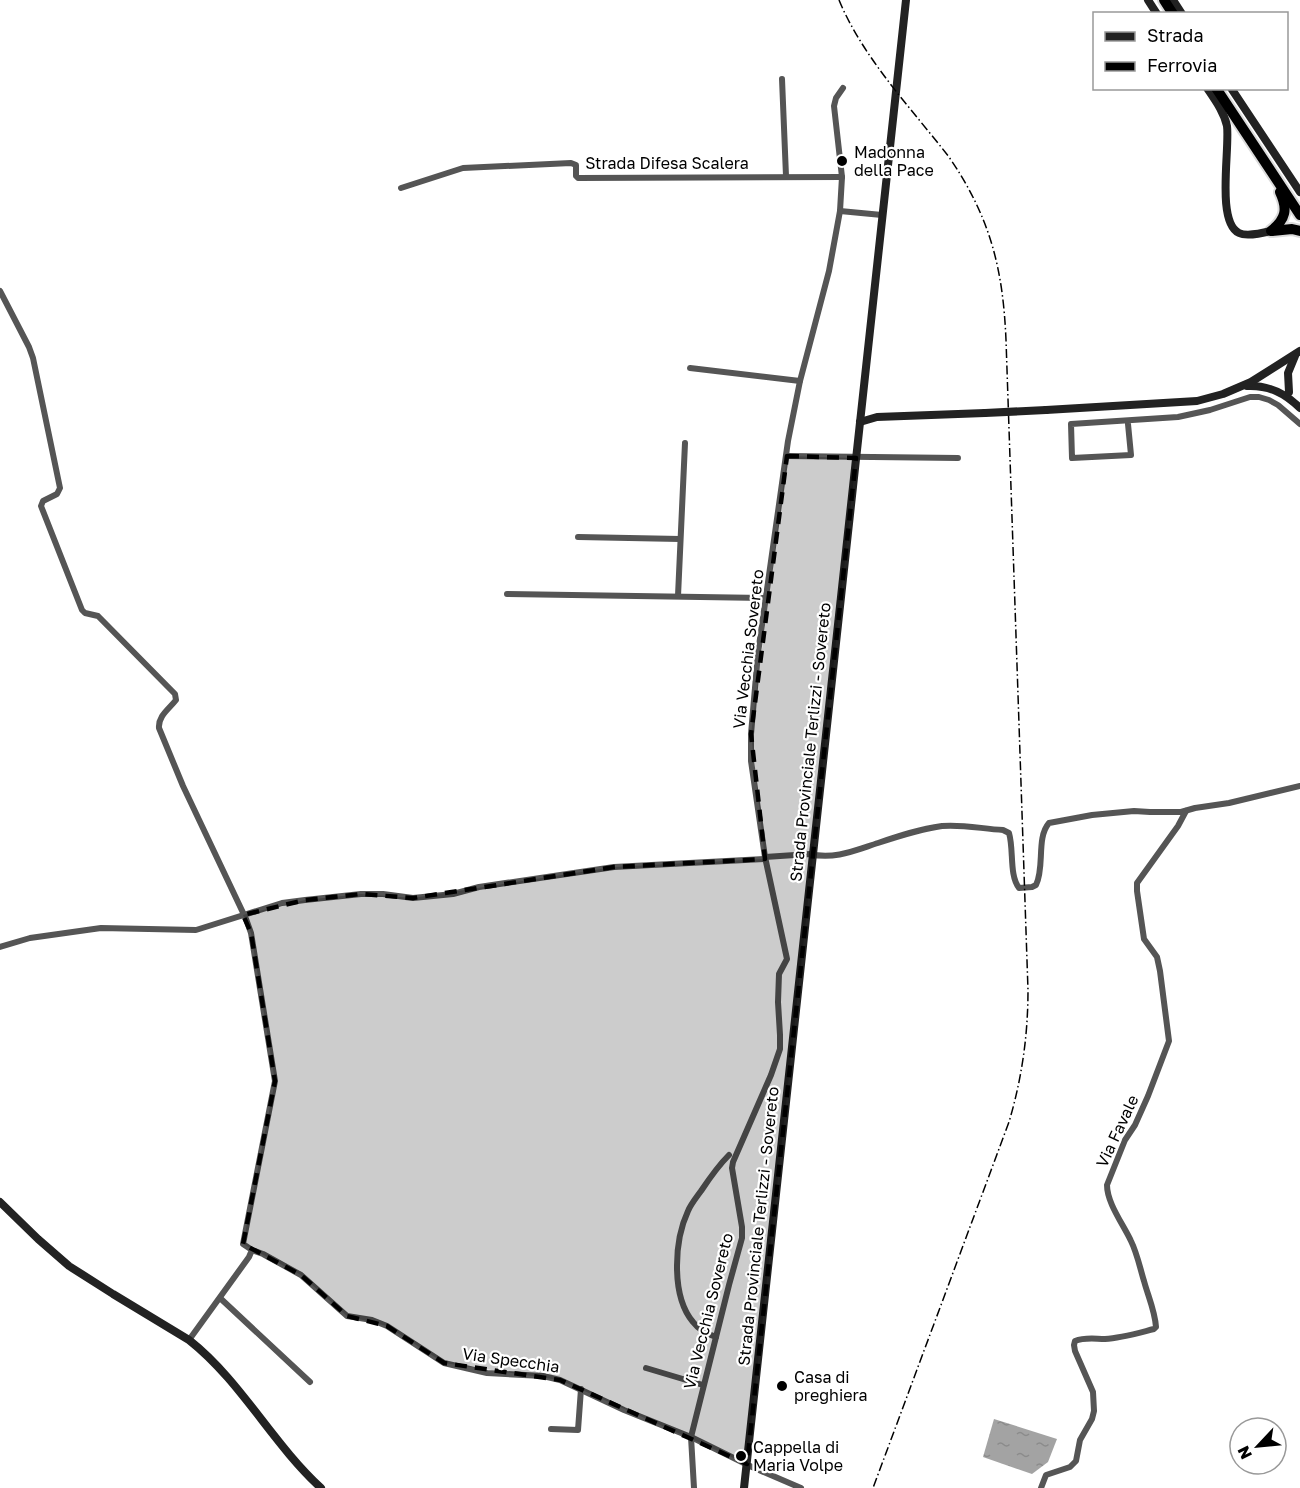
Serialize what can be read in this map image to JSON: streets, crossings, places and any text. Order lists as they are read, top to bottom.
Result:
{
  "streets": {
    "main road": ["Strada Provinciale Terlizzi - Sovereto"],
    "street": [
      "Strada Difesa Scalera",
      "Via Vecchia Sovereto",
      "Via Favale",
      "Via Specchia"
    ]
  },
  "crossings": [
    ["Strada Difesa Scalera", "Via Vecchia Sovereto"],
    ["Via Vecchia Sovereto", "Via Specchia"],
    ["Strada Provinciale Terlizzi - Sovereto", "Via Specchia"]
  ],
  "places": ["Madonna della Pace", "Casa di preghiera", "Cappella di Maria Volpe"],
  "legend": ["Strada", "Ferrovia"],
  "north": "bottom left"
}
